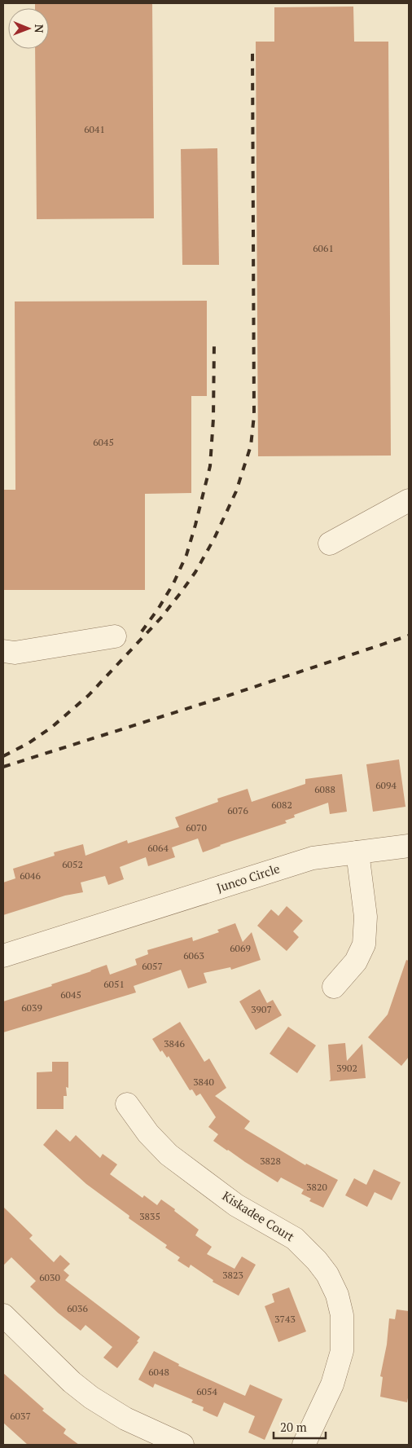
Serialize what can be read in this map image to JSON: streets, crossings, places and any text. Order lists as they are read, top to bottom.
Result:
{
  "streets": {
    "street": ["Junco Circle", "Kiskadee Court"]
  },
  "house_numbers": [
    "6041",
    "6061",
    "6045",
    "6094",
    "6088",
    "6082",
    "6076",
    "6070",
    "6064",
    "6052",
    "6046",
    "6069",
    "6063",
    "6057",
    "6051",
    "6045",
    "6039",
    "3907",
    "3846",
    "3902",
    "3840",
    "3828",
    "3820",
    "3835",
    "3823",
    "6030",
    "6036",
    "3743",
    "6048",
    "6054",
    "6037"
  ],
  "scale_bar": "20 m",
  "north": "right"
}
